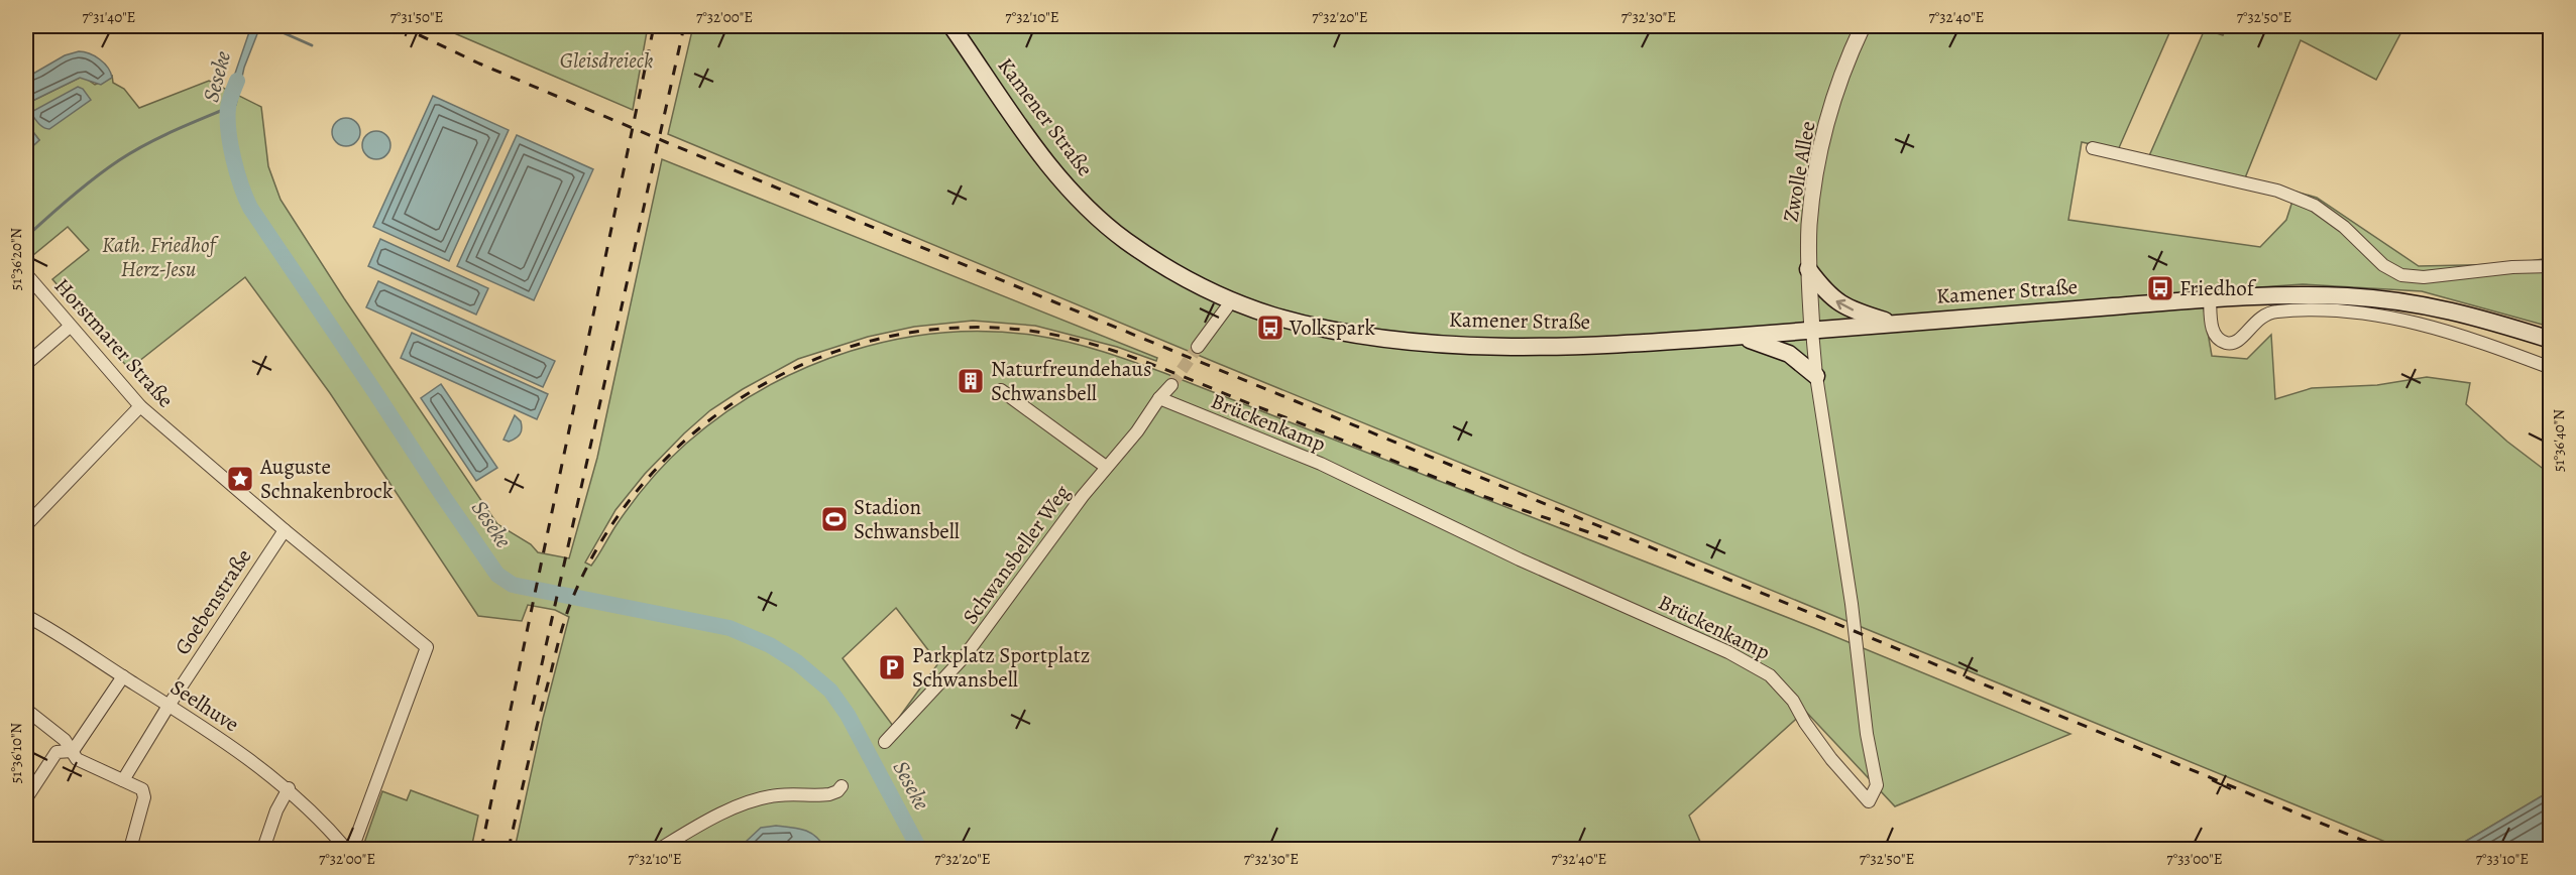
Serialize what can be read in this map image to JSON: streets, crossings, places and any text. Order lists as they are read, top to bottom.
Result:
{
  "streets": {
    "main road": ["Kamener Straße"],
    "street": [
      "Zwolle Allee",
      "Horstmarer Straße",
      "Brückenkamp",
      "Schwansbeller Weg",
      "Goebenstraße",
      "Seelhuve"
    ]
  },
  "crossings": [
    ["Kamener Straße", "Zwolle Allee"],
    ["Kamener Straße", "Brückenkamp"],
    ["Zwolle Allee", "Brückenkamp"],
    ["Horstmarer Straße", "Goebenstraße"],
    ["Brückenkamp", "Schwansbeller Weg"],
    ["Goebenstraße", "Seelhuve"]
  ],
  "water": ["Seseke"],
  "parks": ["Gleisdreieck", "Kath. Friedhof Herz-Jesu"],
  "places": {
    "bus stop": ["Friedhof", "Volkspark"],
    "building": ["Naturfreundehaus Schwansbell"],
    "place": ["Auguste Schnakenbrock"],
    "sports": ["Stadion Schwansbell"],
    "parking": ["Parkplatz Sportplatz Schwansbell"]
  },
  "coordinates": [
    "7°31'40\"E",
    "7°31'50\"E",
    "7°32'00\"E",
    "7°32'10\"E",
    "7°32'20\"E",
    "7°32'30\"E",
    "7°32'40\"E",
    "7°32'50\"E",
    "51°36'20\"N",
    "51°36'40\"N",
    "51°36'10\"N",
    "7°33'00\"E",
    "7°33'10\"E"
  ]
}
